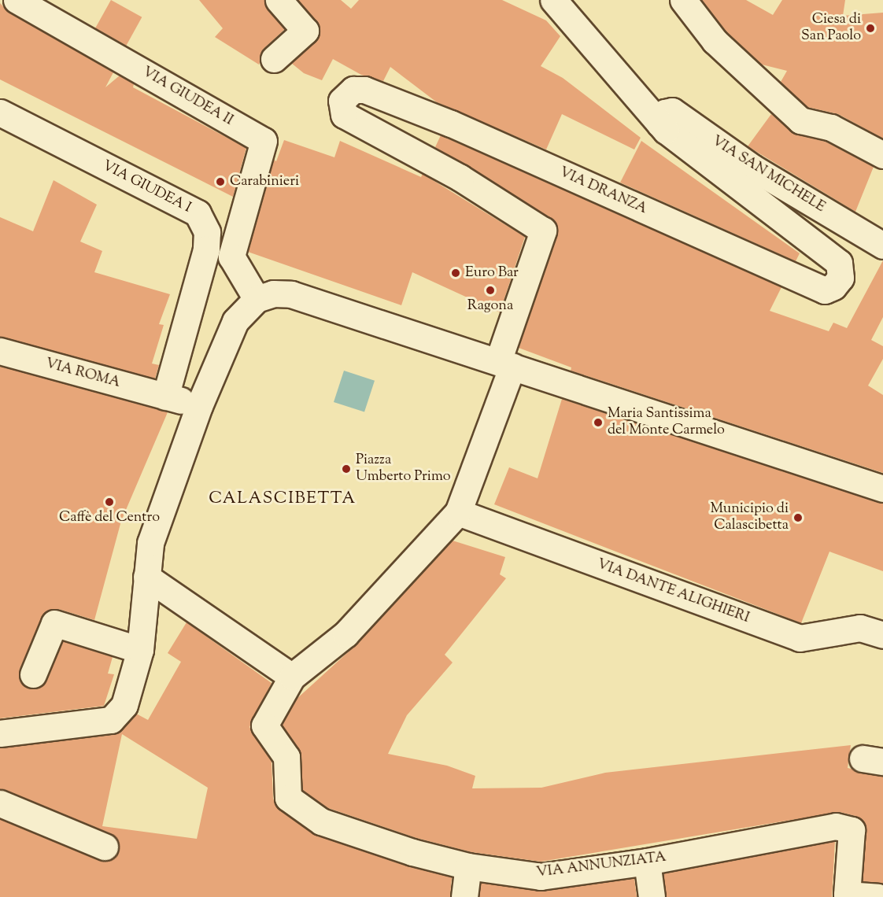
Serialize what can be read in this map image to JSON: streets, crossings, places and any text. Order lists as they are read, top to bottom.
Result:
{
  "streets": {
    "street": [
      "VIA GIUDEA II",
      "VIA SAN MICHELE",
      "VIA GIUDEA I",
      "VIA DRANZA",
      "VIA ROMA",
      "VIA DANTE ALIGHIERI",
      "VIA ANNUNZIATA"
    ]
  },
  "crossings": [
    ["VIA SAN MICHELE", "VIA DRANZA"],
    ["VIA GIUDEA I", "VIA ROMA"]
  ],
  "districts": ["CALASCIBETTA"],
  "places": [
    "Ciesa di San Paolo",
    "Carabinieri",
    "Euro Bar",
    "Ragona",
    "Maria Santissima del Monte Carmelo",
    "Piazza Umberto Primo",
    "Caffè del Centro",
    "Municipio di Calascibetta"
  ]
}
